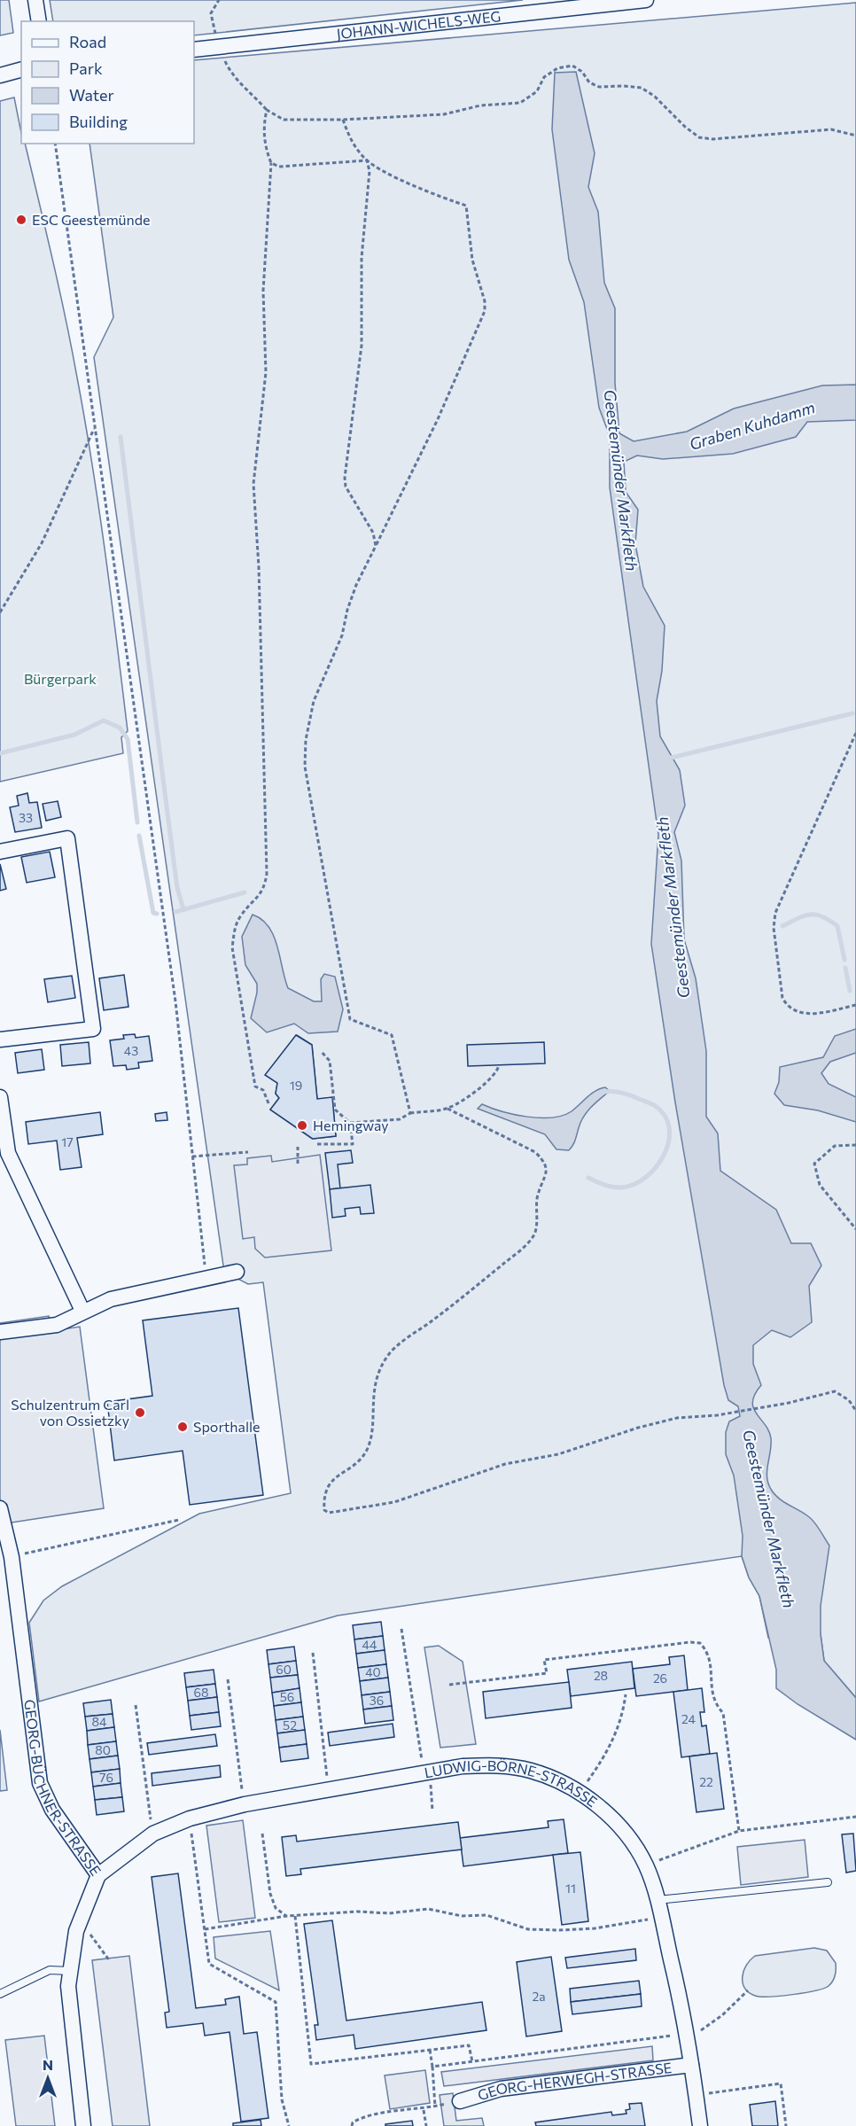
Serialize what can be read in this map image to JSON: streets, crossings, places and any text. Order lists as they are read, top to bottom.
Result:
{
  "streets": {
    "street": [
      "JOHANN-WICHELS-WEG",
      "GEORG-BÜCHNER-STRASSE",
      "LUDWIG-BÖRNE-STRASSE",
      "GEORG-HERWEGH-STRASSE"
    ]
  },
  "crossings": [
    ["GEORG-BÜCHNER-STRASSE", "LUDWIG-BÖRNE-STRASSE"],
    ["LUDWIG-BÖRNE-STRASSE", "GEORG-HERWEGH-STRASSE"]
  ],
  "water": ["Graben Kuhdamm", "Geestemünder Markfleth"],
  "parks": ["Bürgerpark"],
  "places": [
    "ESC Geestemünde",
    "Hemingway",
    "Schulzentrum Carl von Ossietzky",
    "Sporthalle"
  ],
  "house_numbers": [
    "33",
    "43",
    "19",
    "17",
    "44",
    "60",
    "40",
    "28",
    "26",
    "68",
    "56",
    "36",
    "24",
    "84",
    "52",
    "80",
    "76",
    "22",
    "11",
    "2a"
  ],
  "legend": [
    "Road",
    "Park",
    "Water",
    "Building"
  ],
  "north": "top"
}
